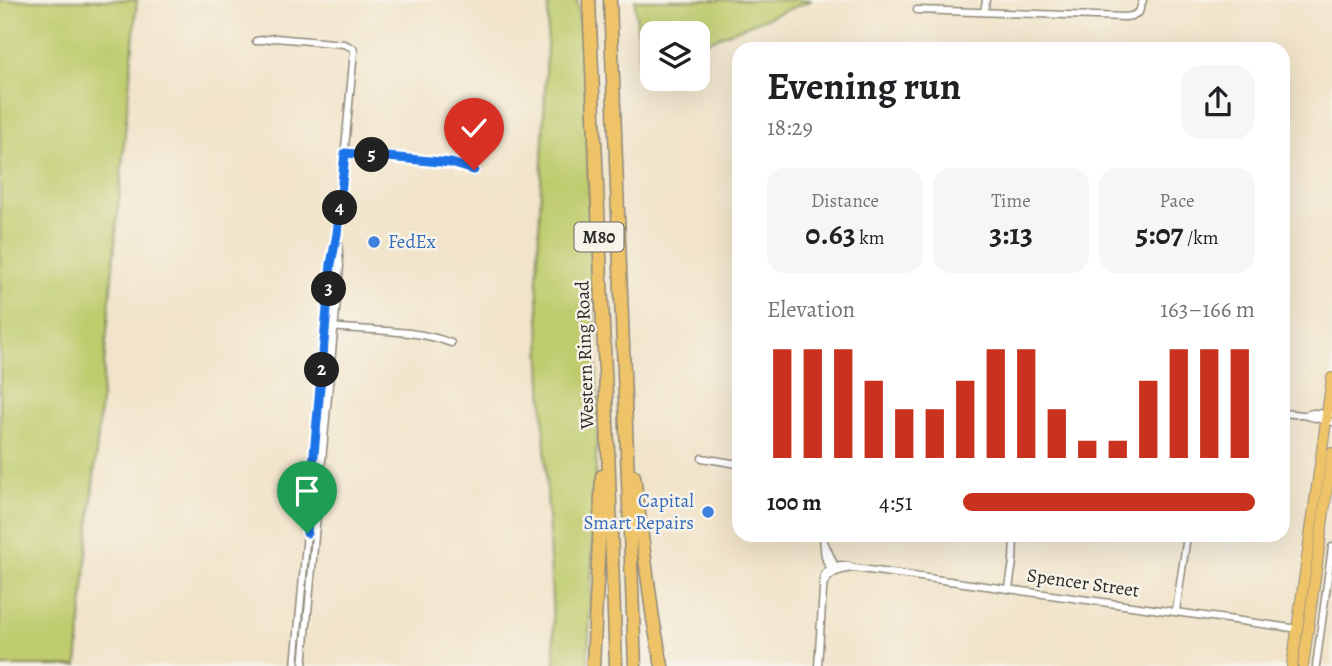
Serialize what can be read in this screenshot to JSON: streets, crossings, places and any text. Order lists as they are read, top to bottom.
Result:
{
  "streets": {
    "highway": ["M80", "Western Ring Road"],
    "street": ["Spencer Street"]
  },
  "places": ["FedEx", "Capital Smart Repairs"],
  "page": {
    "heading": ["Evening run", "18:29"],
    "pins": [
      "5",
      "4",
      "3",
      "2"
    ],
    "stats": [
      ["Distance", "0.63 km"],
      ["Time", "3:13"],
      ["Pace", "5:07 /km"]
    ],
    "chart": ["Elevation", "163–166 m"],
    "list": [
      {
        "name": "100 m",
        "note": "4:51"
      }
    ]
  }
}
